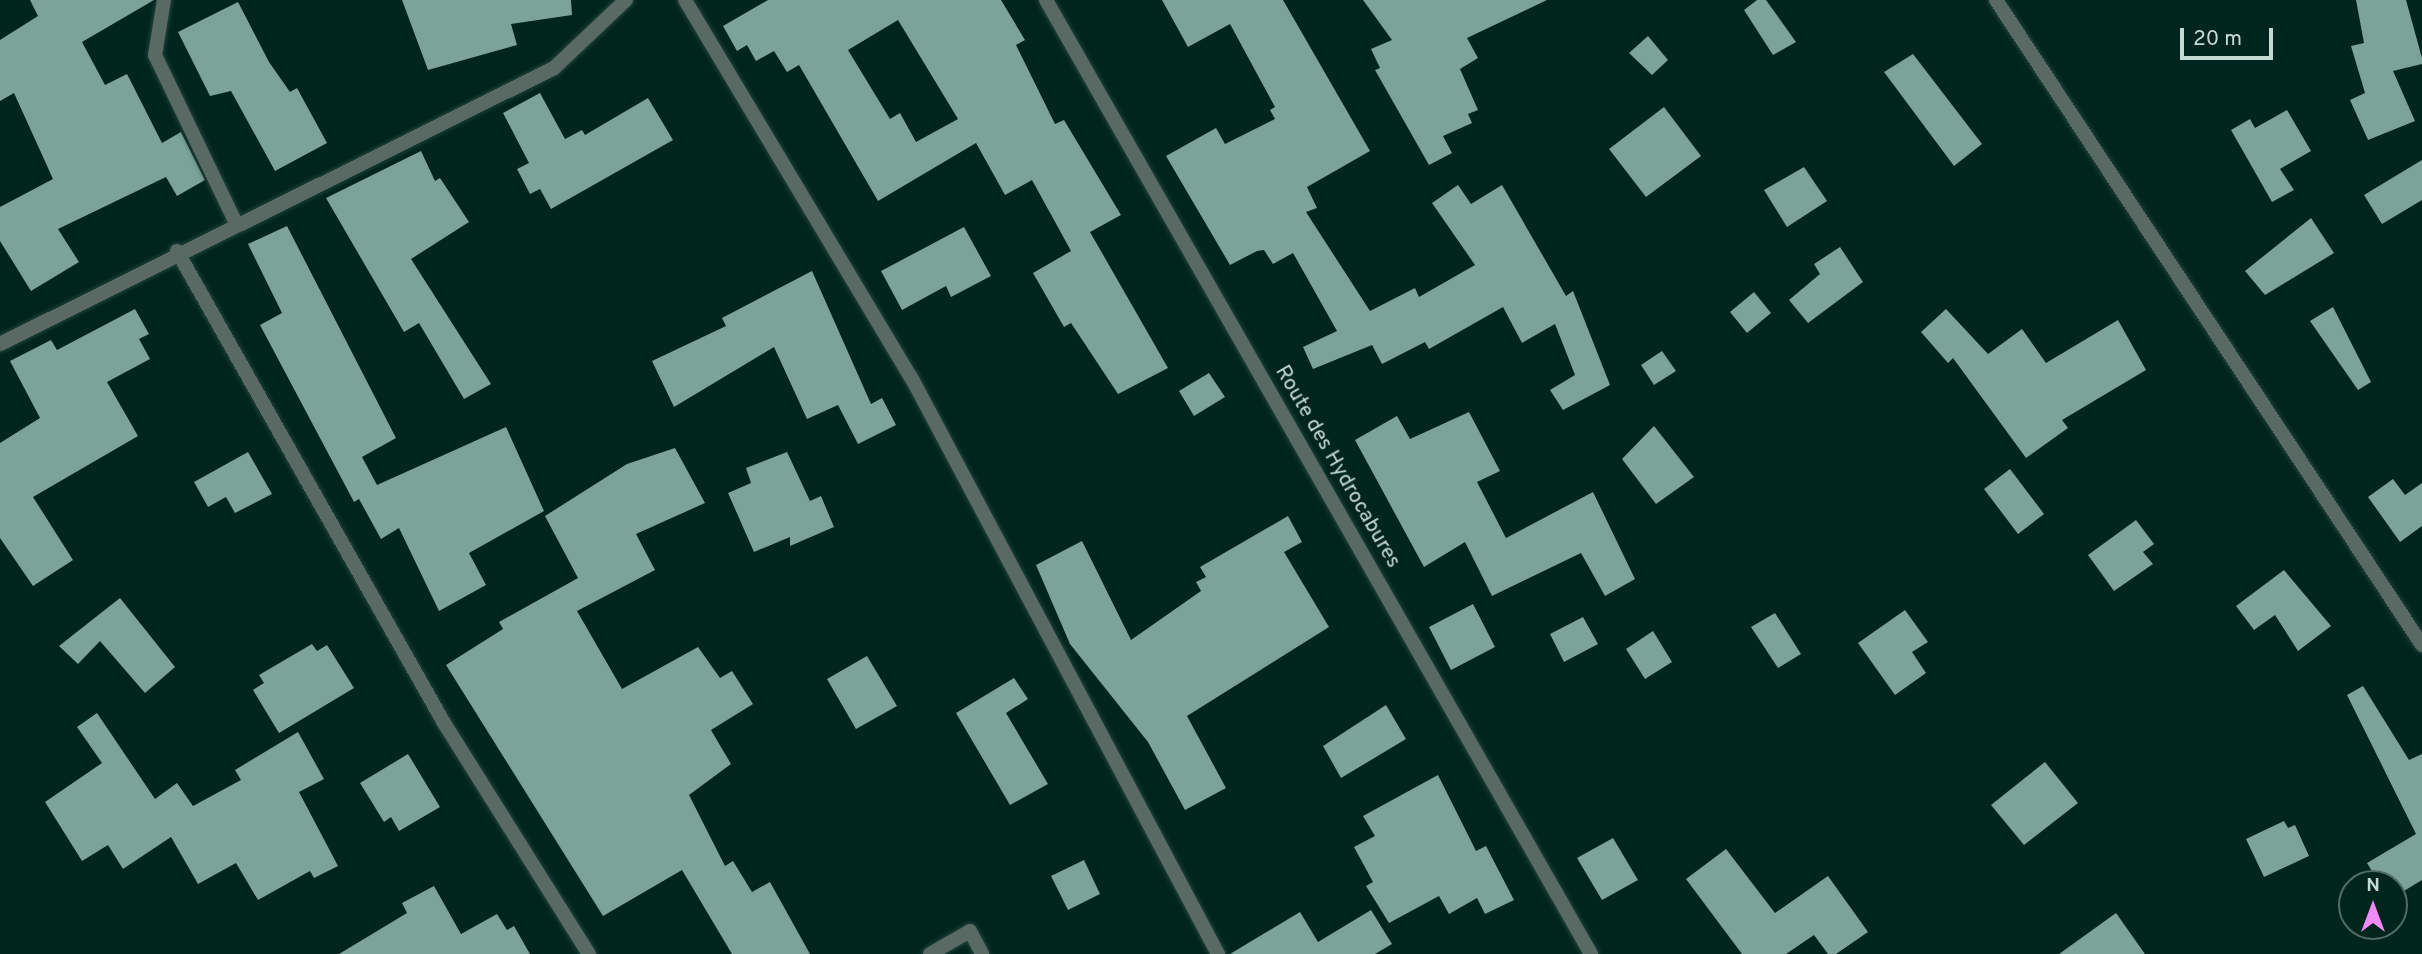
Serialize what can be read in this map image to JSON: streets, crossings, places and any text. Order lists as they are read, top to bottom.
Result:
{
  "streets": {
    "street": ["Route des Hydrocabures"]
  },
  "scale_bar": "20 m",
  "north": "top"
}
